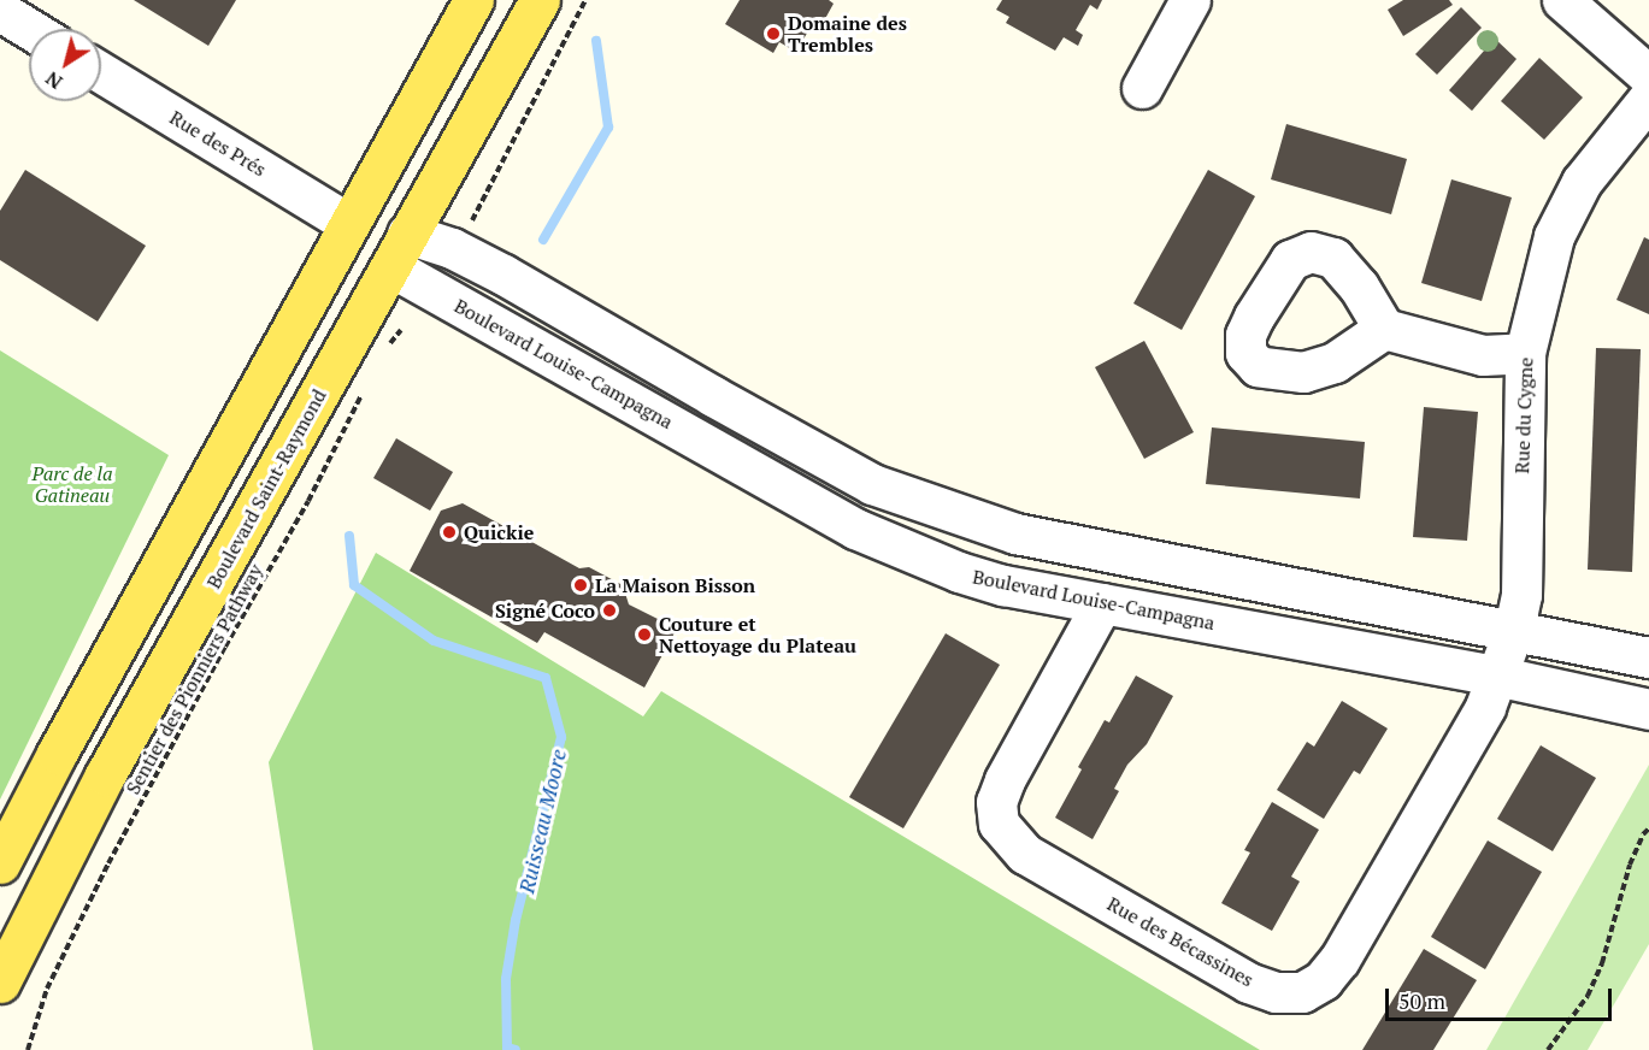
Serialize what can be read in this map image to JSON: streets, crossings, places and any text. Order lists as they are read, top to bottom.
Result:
{
  "streets": {
    "main road": ["Boulevard Saint-Raymond"],
    "street": [
      "Rue des Prés",
      "Boulevard Louise-Campagna",
      "Rue du Cygne",
      "Rue des Bécassines"
    ],
    "path": ["Sentier des Pionniers Pathway"]
  },
  "crossings": [
    ["Boulevard Louise-Campagna", "Rue du Cygne"],
    ["Boulevard Louise-Campagna", "Boulevard Saint-Raymond"],
    ["Boulevard Louise-Campagna", "Rue des Bécassines"],
    ["Rue du Cygne", "Rue des Bécassines"]
  ],
  "water": ["Ruisseau Moore"],
  "parks": ["Parc de la Gatineau"],
  "places": [
    "Domaine des Trembles",
    "Quickie",
    "La Maison Bisson",
    "Signé Coco",
    "Couture et Nettoyage du Plateau"
  ],
  "scale_bar": "50 m",
  "north": "bottom left"
}
